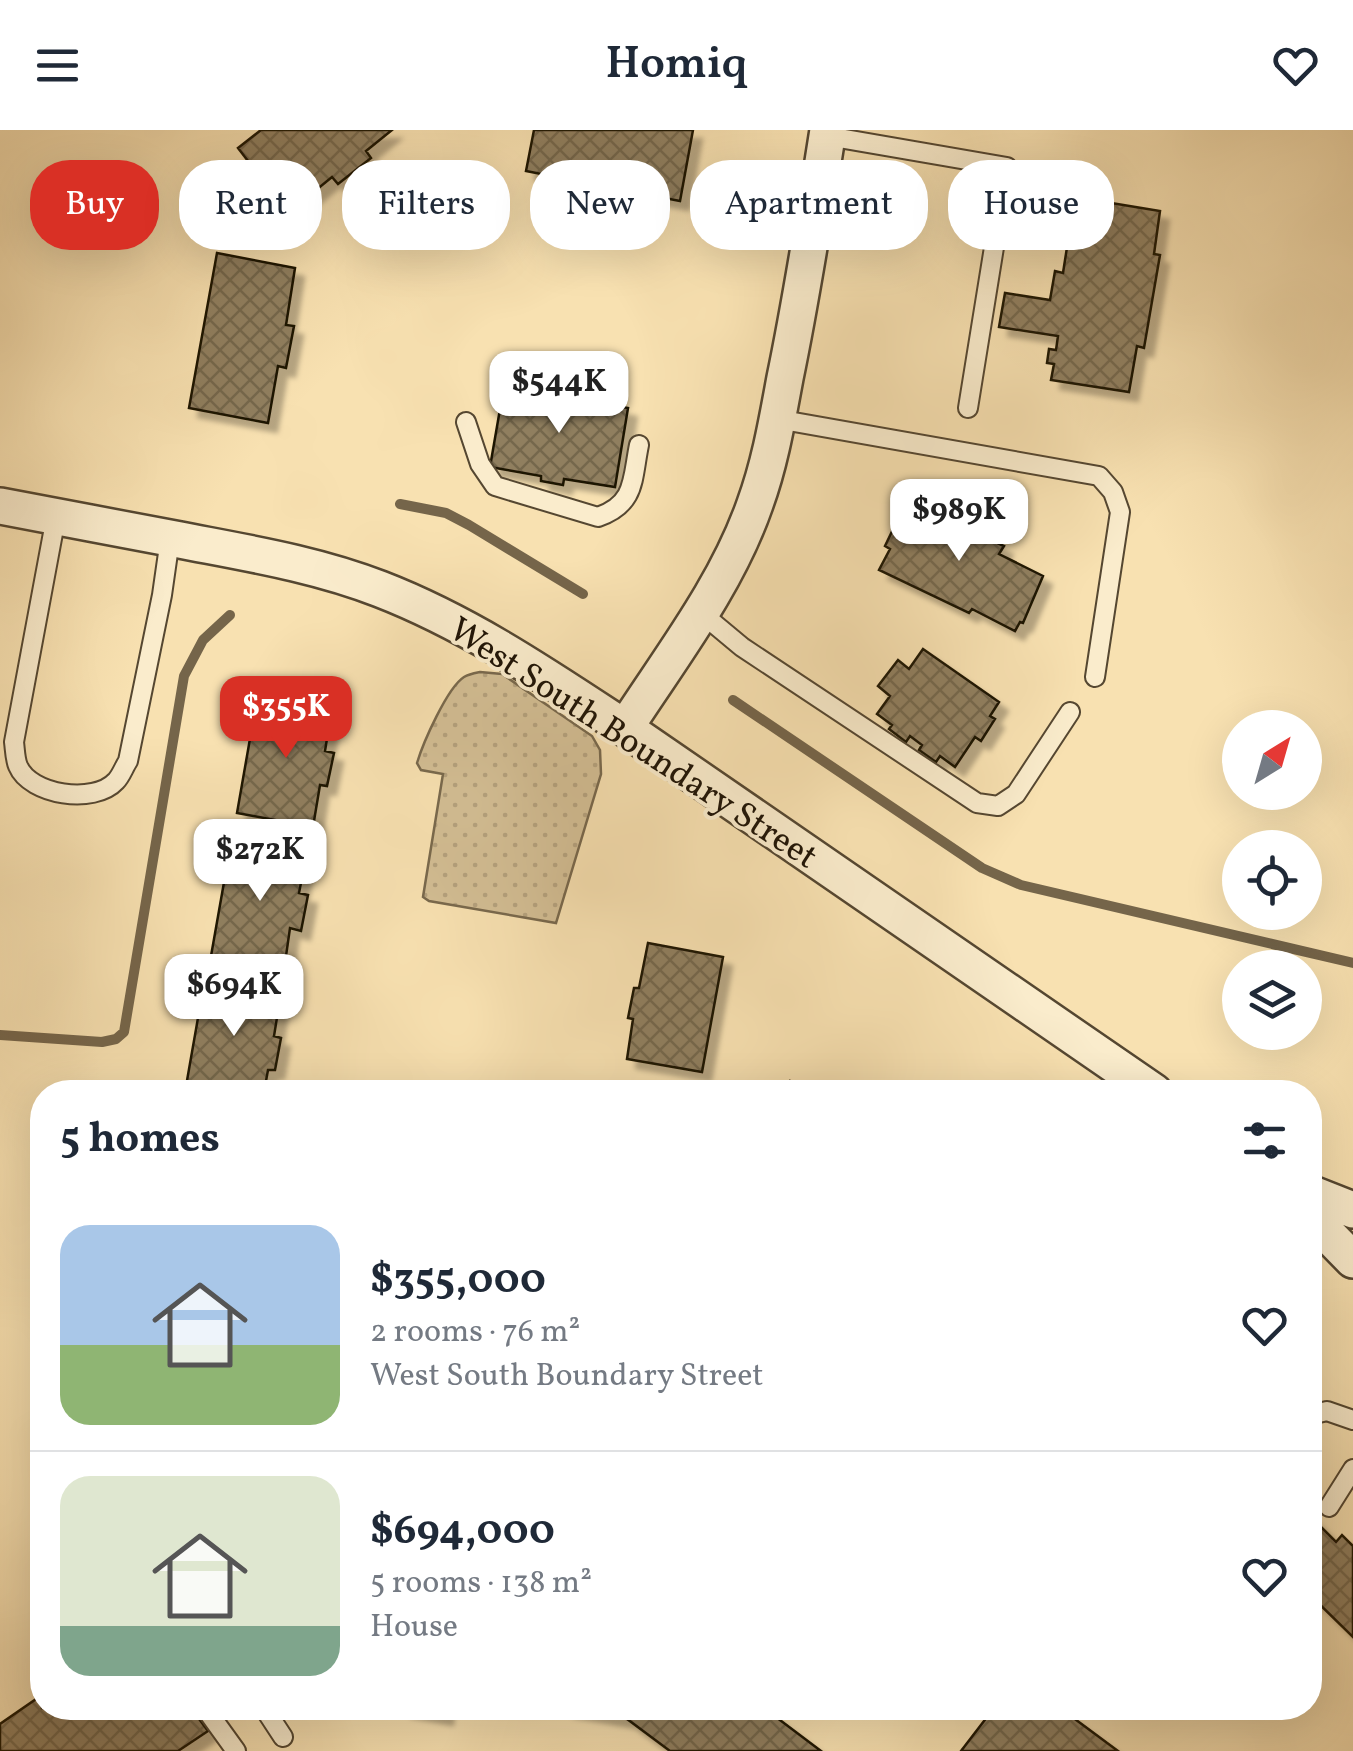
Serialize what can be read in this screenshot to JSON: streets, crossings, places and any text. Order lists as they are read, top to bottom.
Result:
{
  "streets": {
    "street": ["West South Boundary Street"]
  },
  "north": "top right",
  "page": {
    "header": "Homiq",
    "chip": [
      "Buy",
      "Rent",
      "Filters",
      "New",
      "Apartment",
      "House"
    ],
    "price": [
      "$544K",
      "$989K",
      "$355K",
      "$272K",
      "$694K"
    ],
    "heading": "5 homes",
    "list": [
      {
        "name": "$355,000",
        "note": "2 rooms · 76 m² · West South Boundary Street"
      },
      {
        "name": "$694,000",
        "note": "5 rooms · 138 m² · House"
      }
    ]
  }
}
